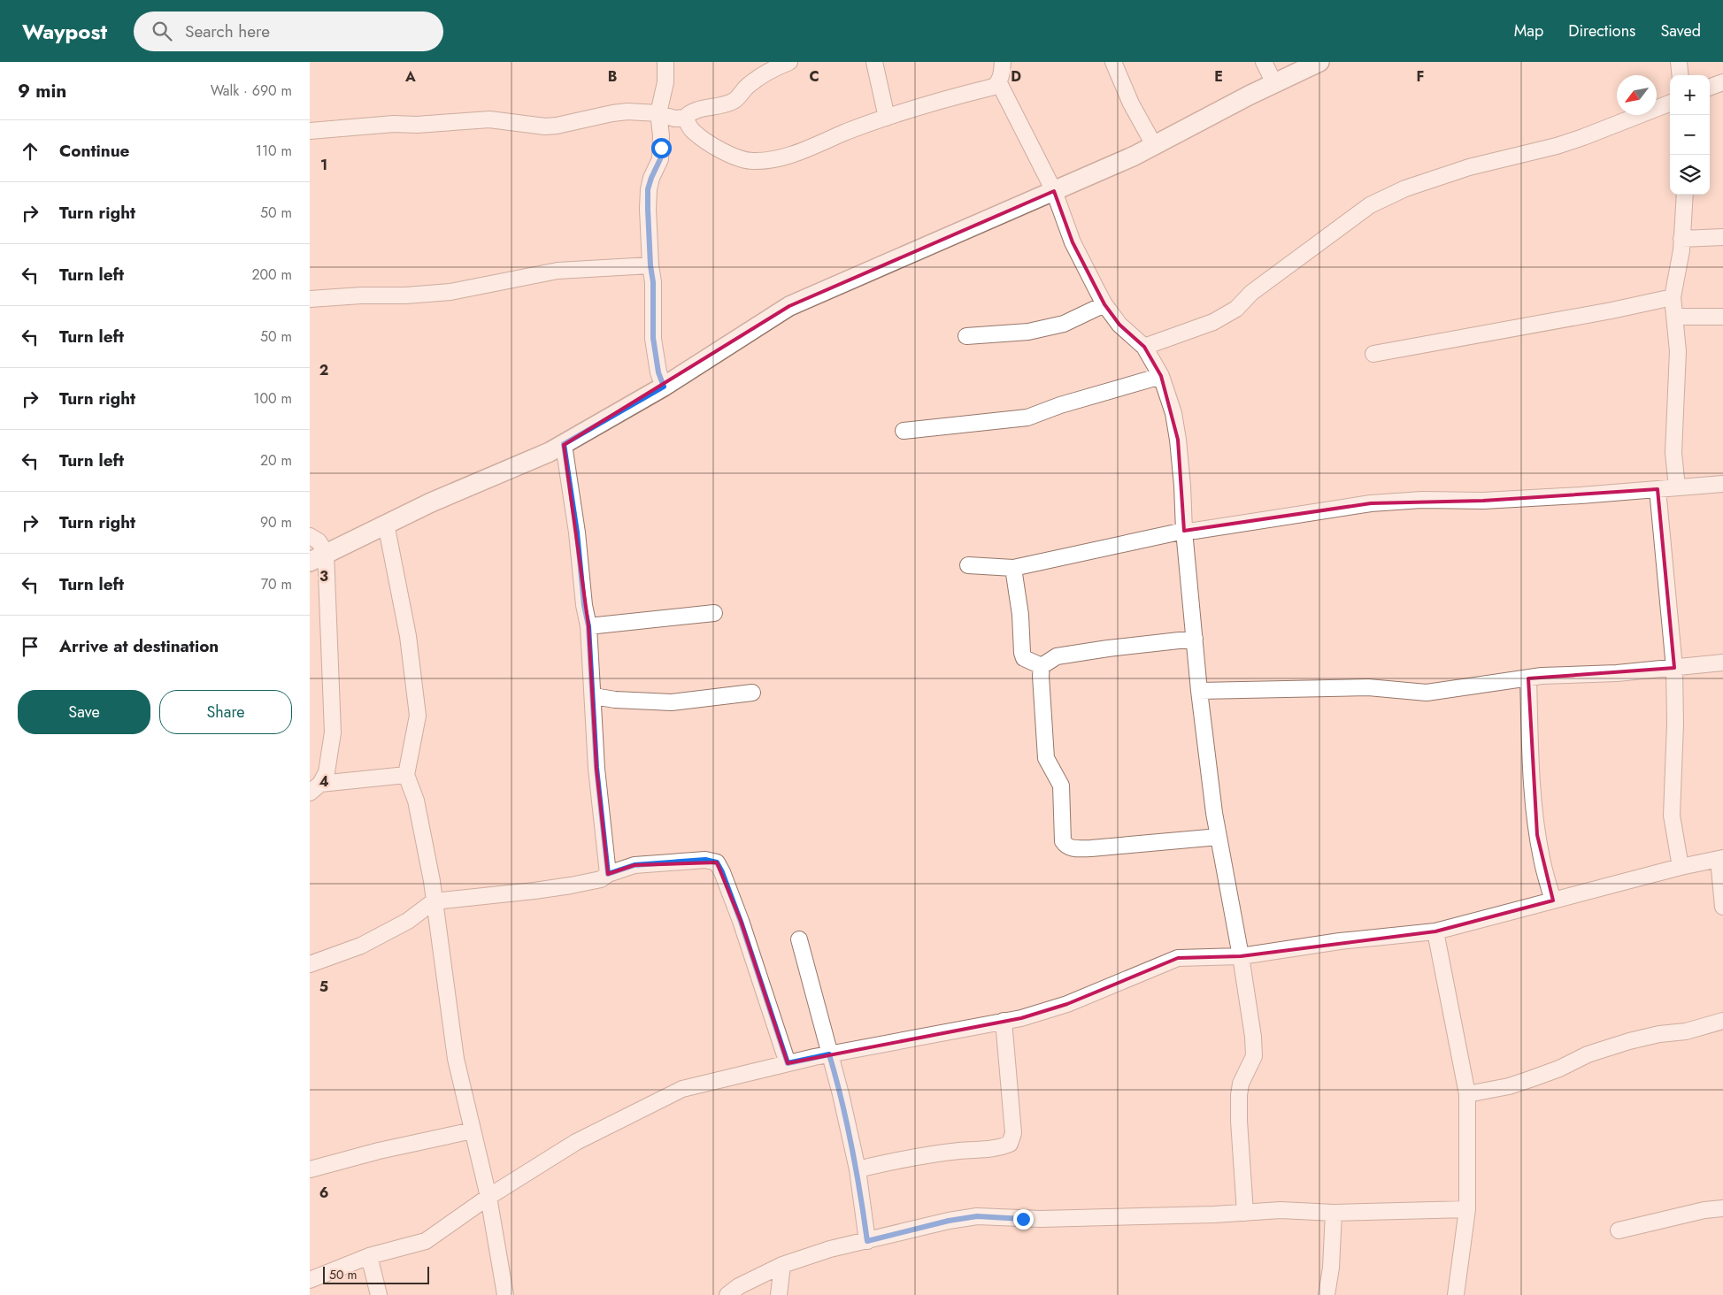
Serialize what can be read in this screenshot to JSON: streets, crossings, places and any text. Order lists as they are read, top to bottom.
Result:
{
  "scale_bar": "50 m",
  "north": "bottom left",
  "page": {
    "header": "Waypost",
    "search": "Search here",
    "nav": ["Map", "Directions", "Saved"],
    "heading": ["9 min", "Walk · 690 m"],
    "map_buttons": ["+", "−"],
    "list": [
      ["Continue", "110 m"],
      ["Turn right", "50 m"],
      ["Turn left", "200 m"],
      ["Turn left", "50 m"],
      ["Turn right", "100 m"],
      ["Turn left", "20 m"],
      ["Turn right", "90 m"],
      ["Turn left", "70 m"],
      "Arrive at destination"
    ],
    "buttons": ["Save", "Share"],
    "scale": "50 m"
  },
  "grid": {
    "columns": [
      "A",
      "B",
      "C",
      "D",
      "E",
      "F"
    ],
    "rows": [
      "1",
      "2",
      "3",
      "4",
      "5",
      "6"
    ]
  }
}
